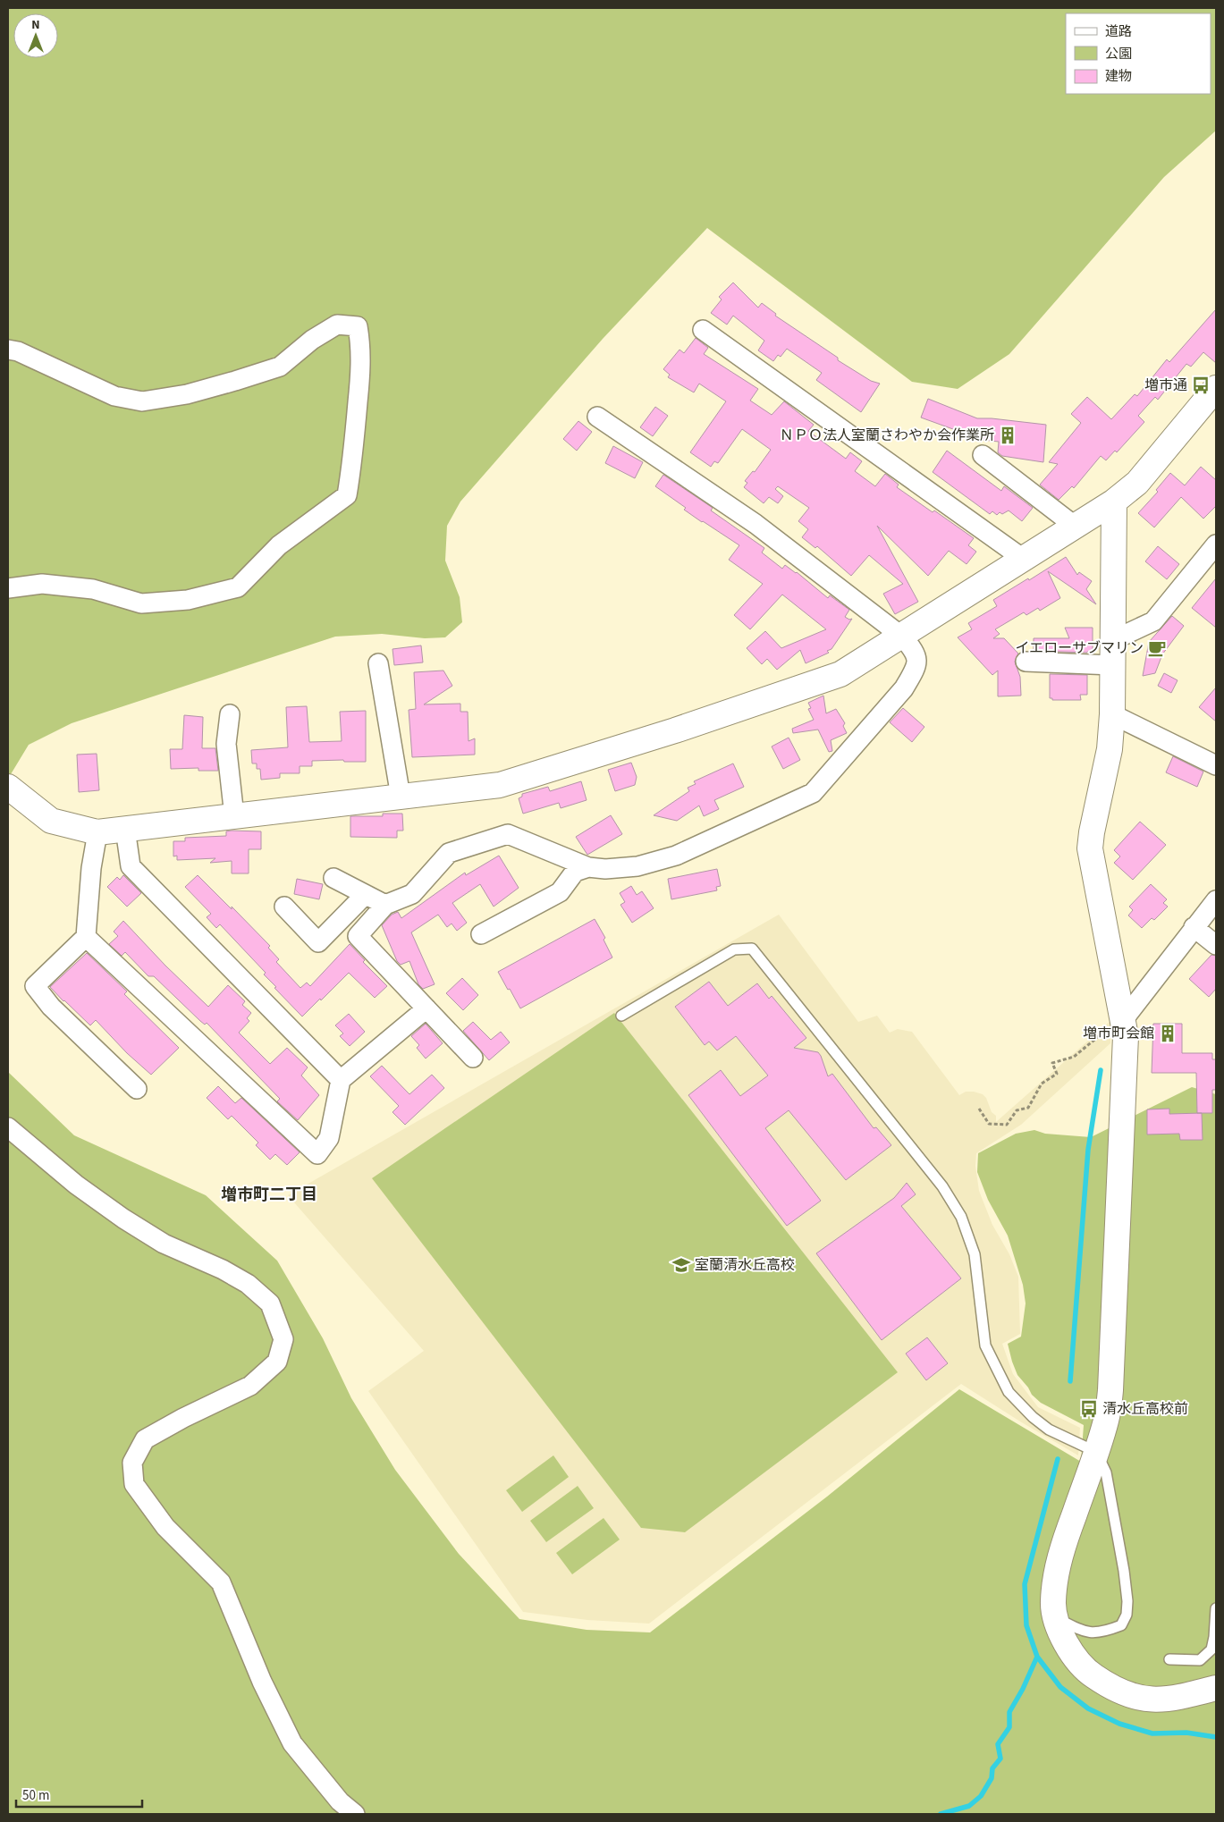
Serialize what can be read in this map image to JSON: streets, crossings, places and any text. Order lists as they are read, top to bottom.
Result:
{
  "districts": ["増市町二丁目"],
  "places": {
    "bus stop": ["増市通", "清水丘高校前"],
    "building": ["ＮＰＯ法人室蘭さわやか会作業所", "増市町会館"],
    "cafe": ["イエローサブマリン"],
    "school or university": ["室蘭清水丘高校"]
  },
  "legend": ["道路", "公園", "建物"],
  "scale_bar": "50 m",
  "north": "top"
}
